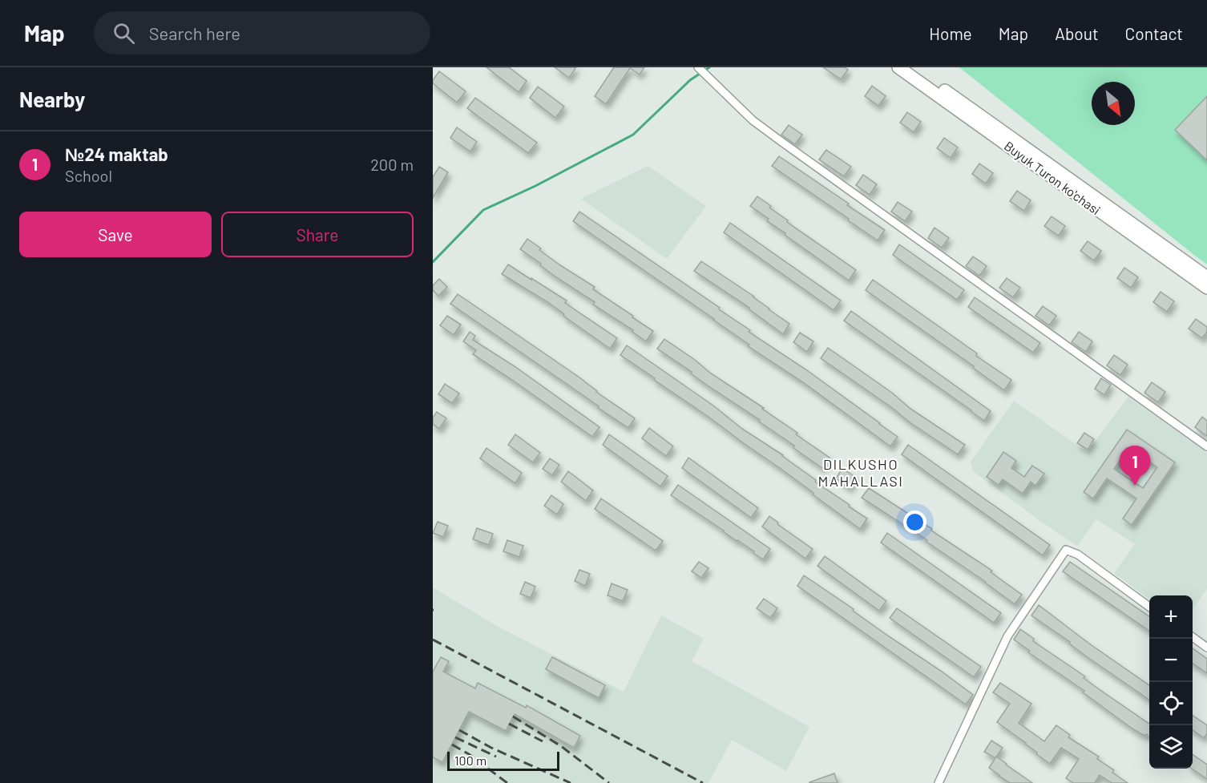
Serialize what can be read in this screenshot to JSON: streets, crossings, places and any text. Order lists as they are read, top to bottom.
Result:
{
  "streets": {
    "main road": ["Buyuk Turon ko'chasi"]
  },
  "districts": ["DILKUSHO MAHALLASI"],
  "scale_bar": "100 m",
  "north": "bottom right",
  "page": {
    "header": "Map",
    "search": "Search here",
    "nav": [
      "Home",
      "Map",
      "About",
      "Contact"
    ],
    "heading": "Nearby",
    "list": [
      {
        "mark": "1",
        "name": "№24 maktab",
        "note": "School",
        "value": "200 m"
      }
    ],
    "buttons": ["Save", "Share"],
    "pins": "1",
    "map_buttons": ["+", "−"],
    "scale": "100 m"
  }
}
